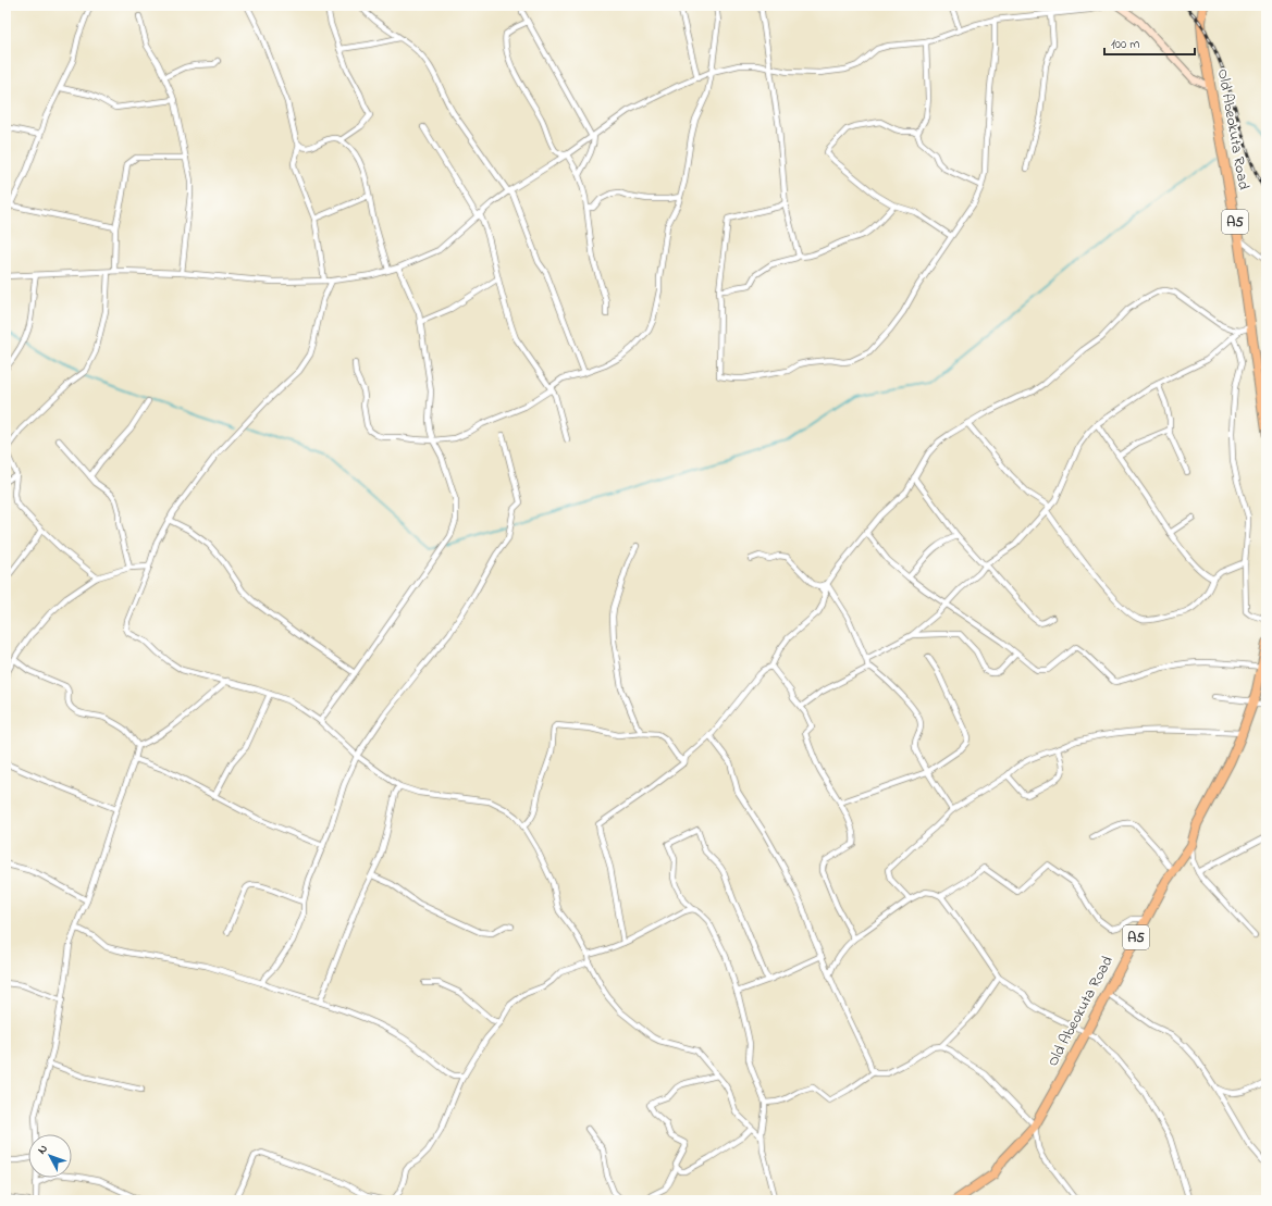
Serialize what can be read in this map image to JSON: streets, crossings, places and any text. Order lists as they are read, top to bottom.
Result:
{
  "streets": {
    "highway": ["Old Abeokuta Road", "A5"]
  },
  "scale_bar": "100 m",
  "north": "top left"
}
